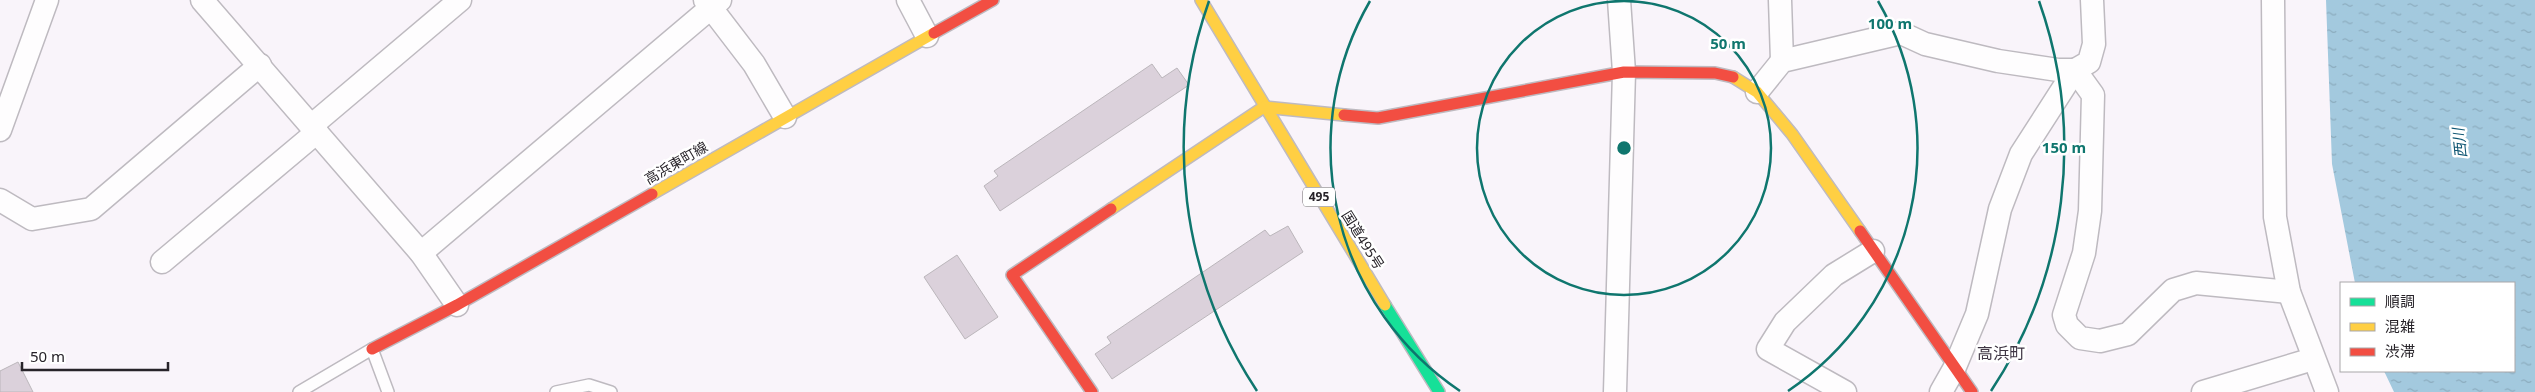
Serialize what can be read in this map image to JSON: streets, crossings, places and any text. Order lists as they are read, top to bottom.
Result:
{
  "streets": {
    "main road": ["高浜東町線", "495", "国道495号"]
  },
  "districts": ["高浜町"],
  "water": ["西川"],
  "legend": ["順調", "混雑", "渋滞"],
  "scale_bar": "50 m",
  "rings": ["100 m", "50 m", "150 m"]
}
